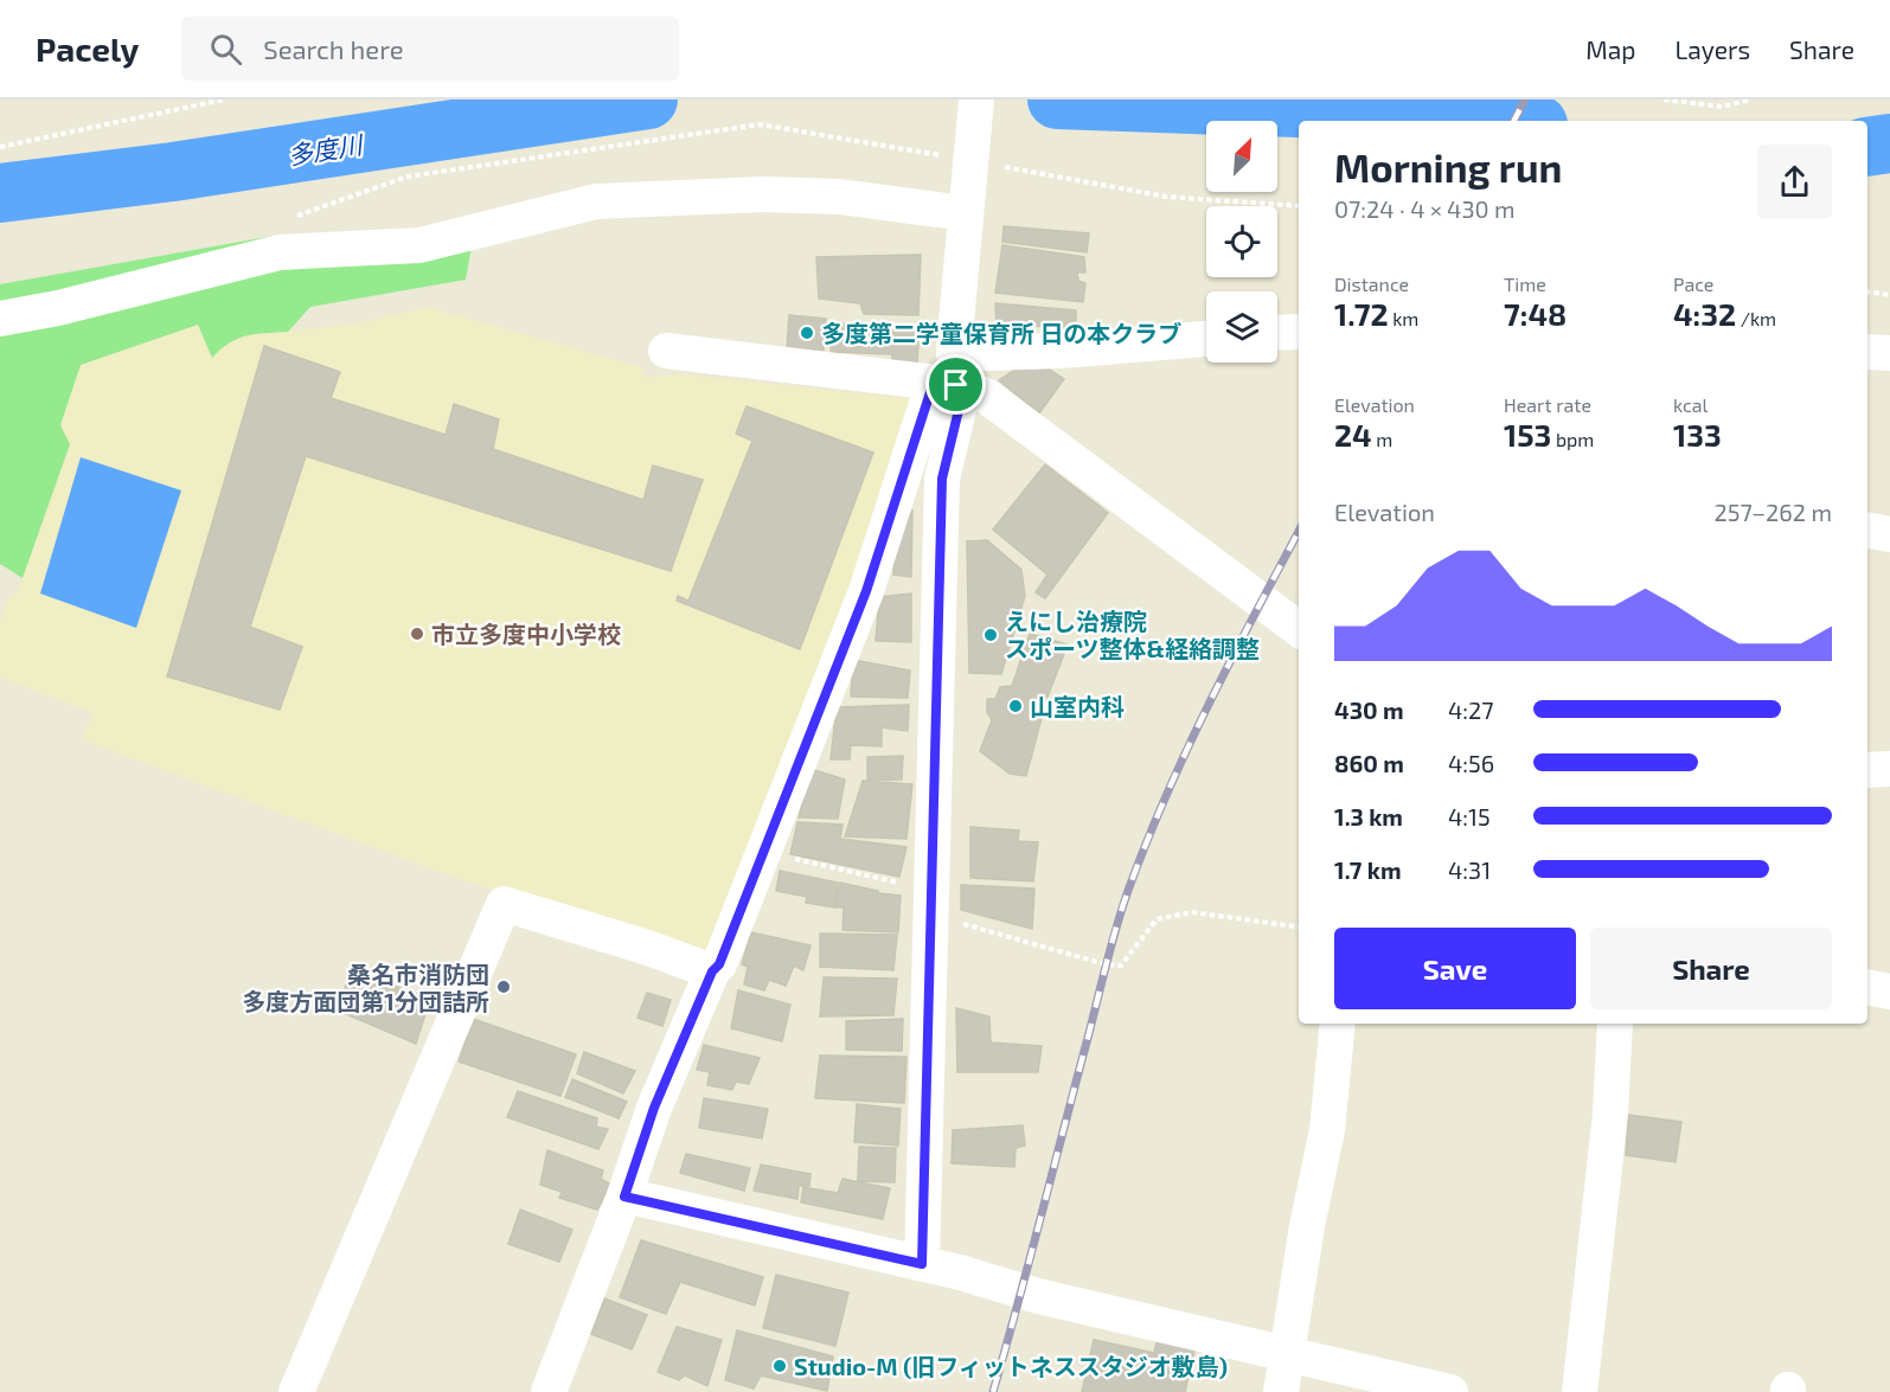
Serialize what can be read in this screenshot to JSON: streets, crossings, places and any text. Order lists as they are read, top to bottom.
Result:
{
  "water": ["多度川"],
  "places": [
    "多度第二学童保育所 日の本クラブ",
    "市立多度中小学校",
    "えにし治療院 スポーツ整体&経絡調整",
    "山室内科",
    "桑名市消防団 多度方面団第1分団詰所",
    "Studio-M (旧フィットネススタジオ敷島)"
  ],
  "north": "top right",
  "page": {
    "header": "Pacely",
    "search": "Search here",
    "nav": ["Map", "Layers", "Share"],
    "heading": ["Morning run", "07:24 · 4 × 430 m"],
    "stats": [
      ["Distance", "1.72 km"],
      ["Time", "7:48"],
      ["Pace", "4:32 /km"],
      ["Elevation", "24 m"],
      ["Heart rate", "153 bpm"],
      ["kcal", "133"]
    ],
    "chart": ["Elevation", "257–262 m"],
    "list": [
      {
        "name": "430 m",
        "note": "4:27"
      },
      {
        "name": "860 m",
        "note": "4:56"
      },
      {
        "name": "1.3 km",
        "note": "4:15"
      },
      {
        "name": "1.7 km",
        "note": "4:31"
      }
    ],
    "buttons": ["Save", "Share"]
  }
}
